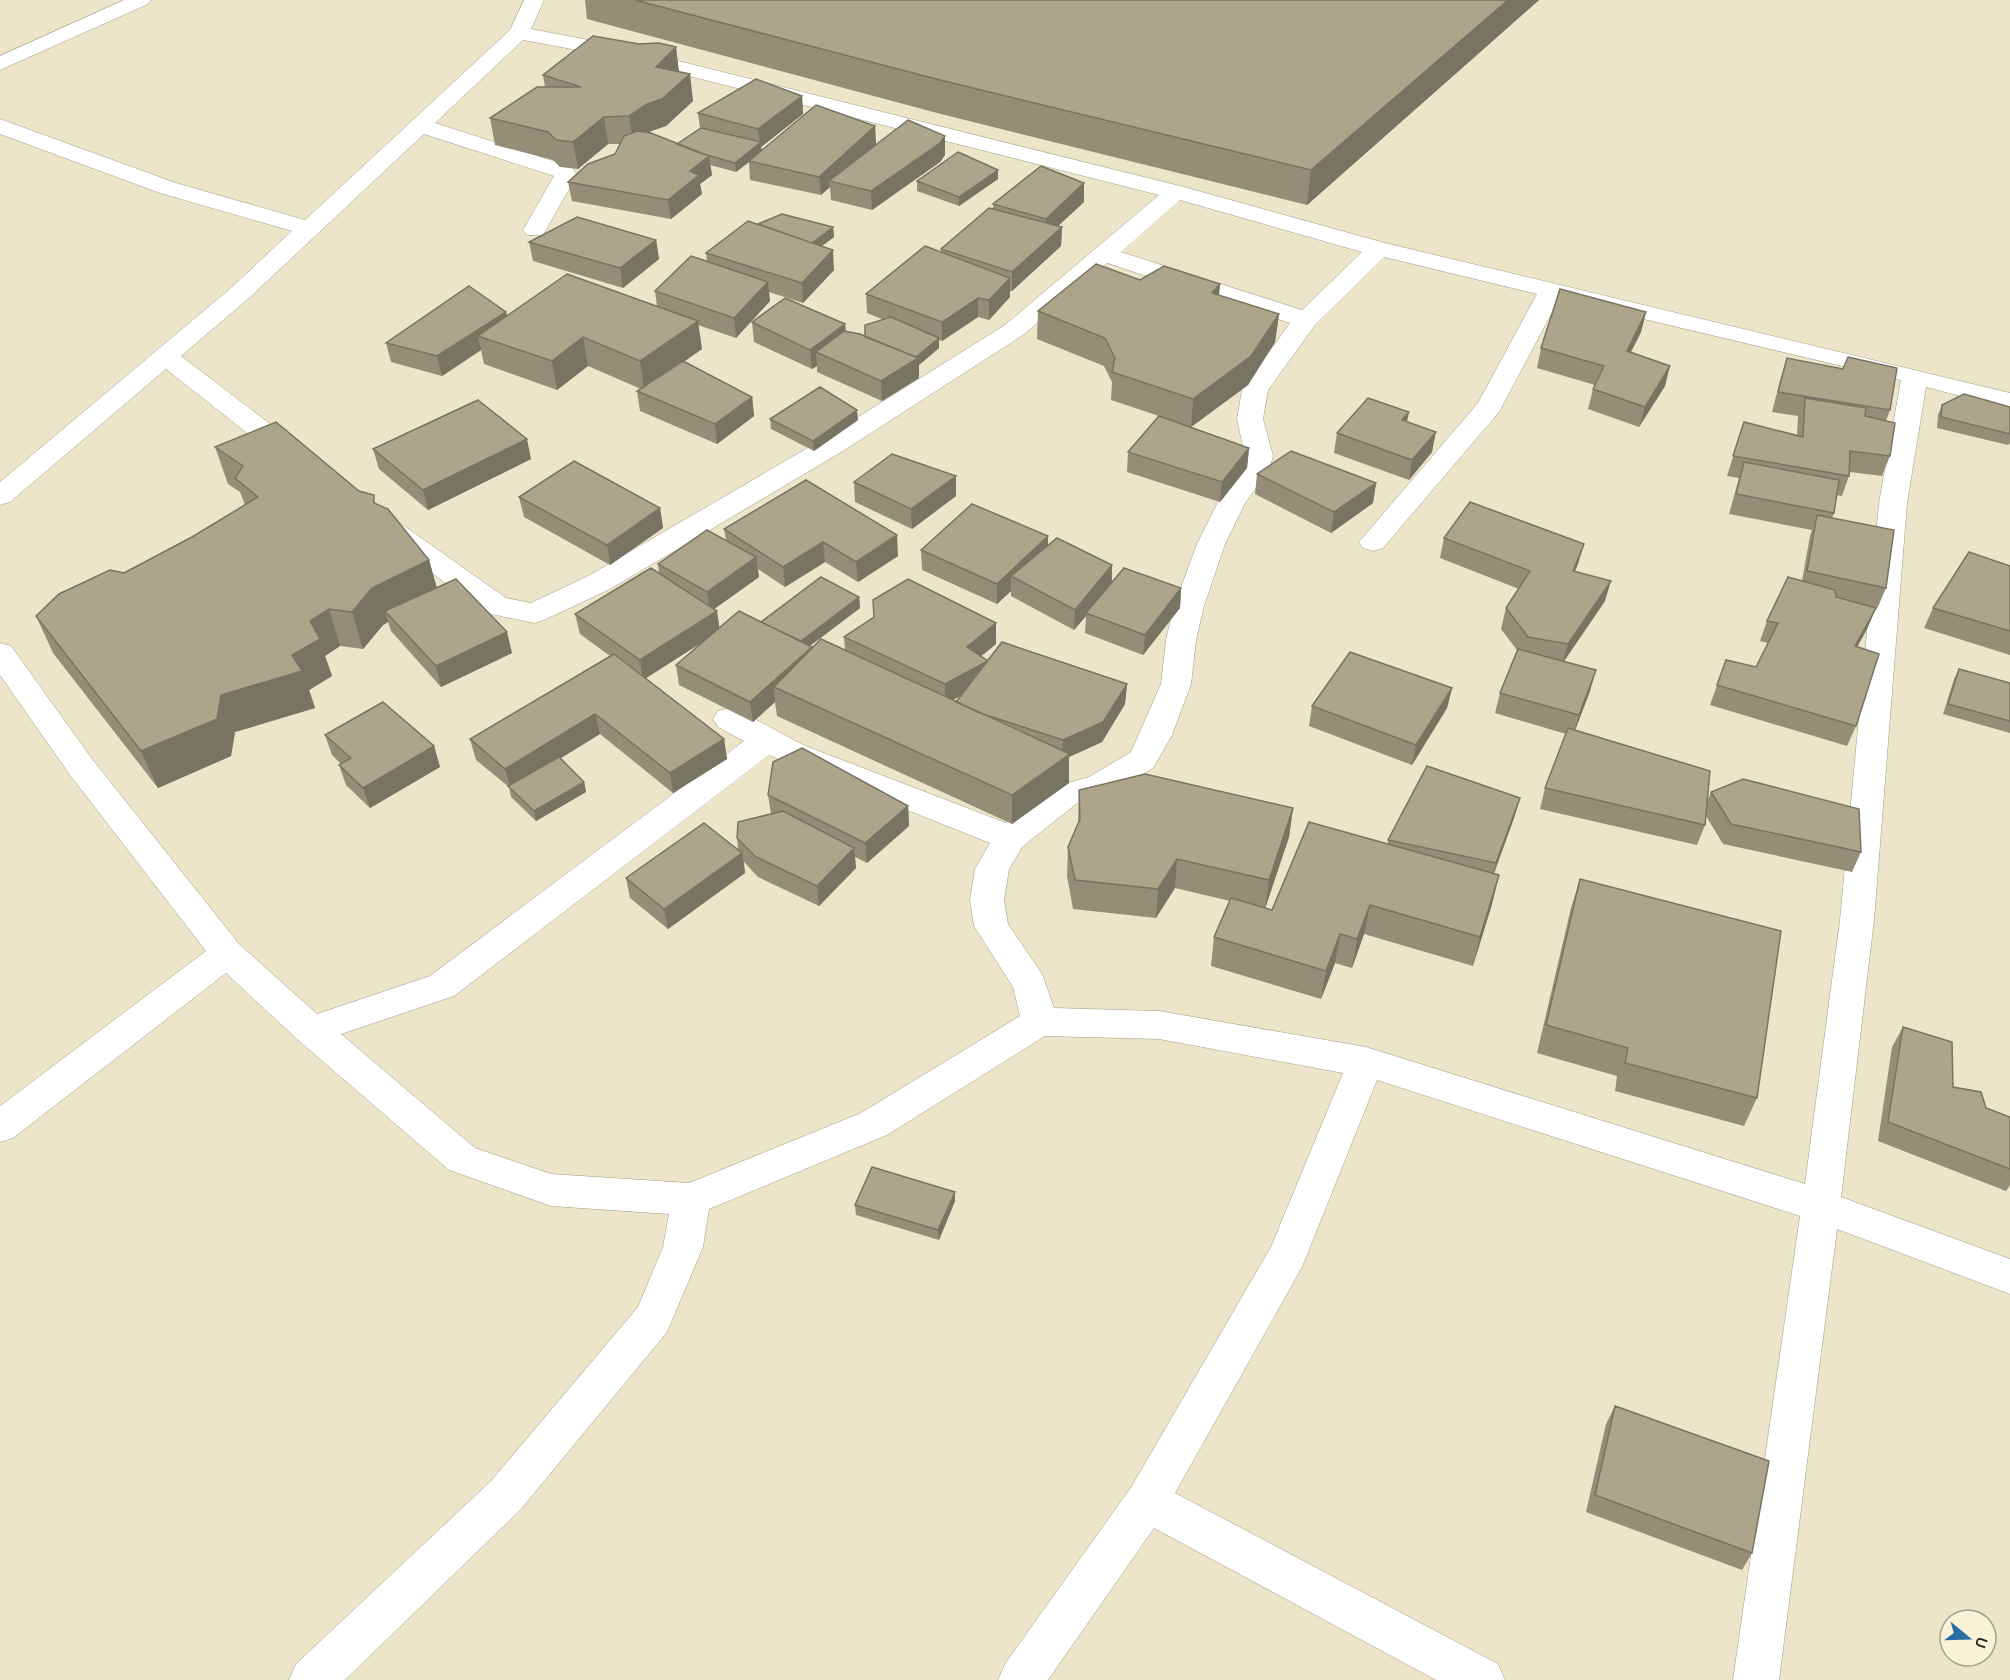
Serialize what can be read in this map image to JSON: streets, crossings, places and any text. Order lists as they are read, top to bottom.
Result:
{
  "north": "right"
}
